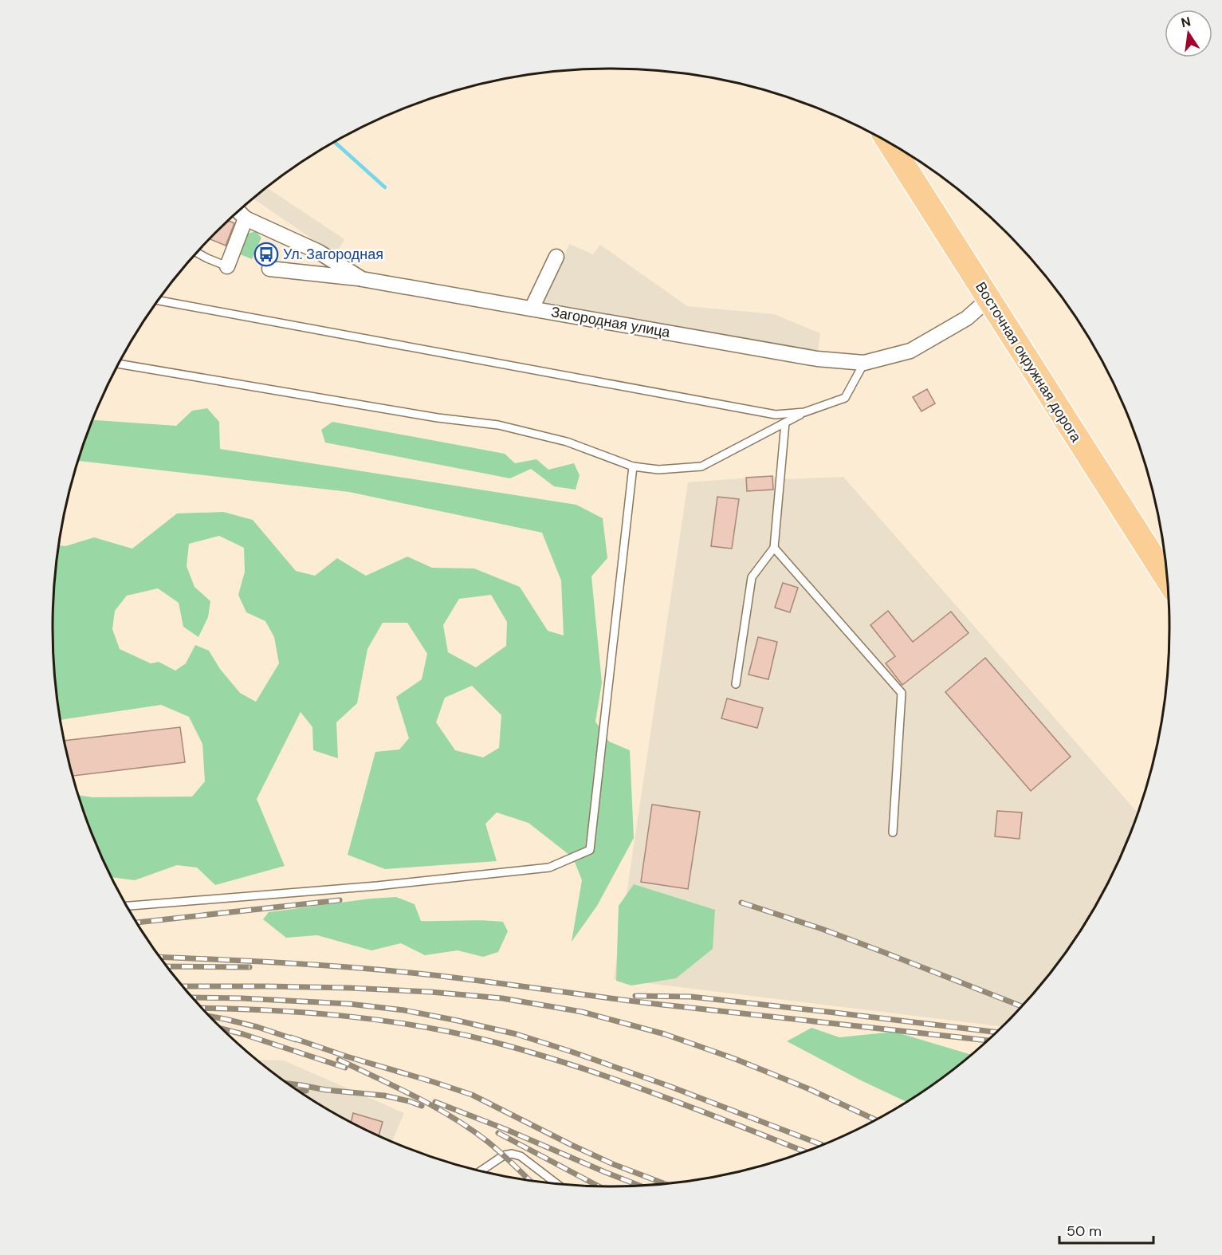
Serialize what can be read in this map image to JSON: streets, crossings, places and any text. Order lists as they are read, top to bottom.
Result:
{
  "streets": {
    "main road": ["Восточная окружная дорога"],
    "street": ["Загородная улица"]
  },
  "crossings": [
    ["Загородная улица", "Восточная окружная дорога"]
  ],
  "places": {
    "bus stop": ["Ул. Загородная"]
  },
  "scale_bar": "50 m",
  "north": "top"
}
